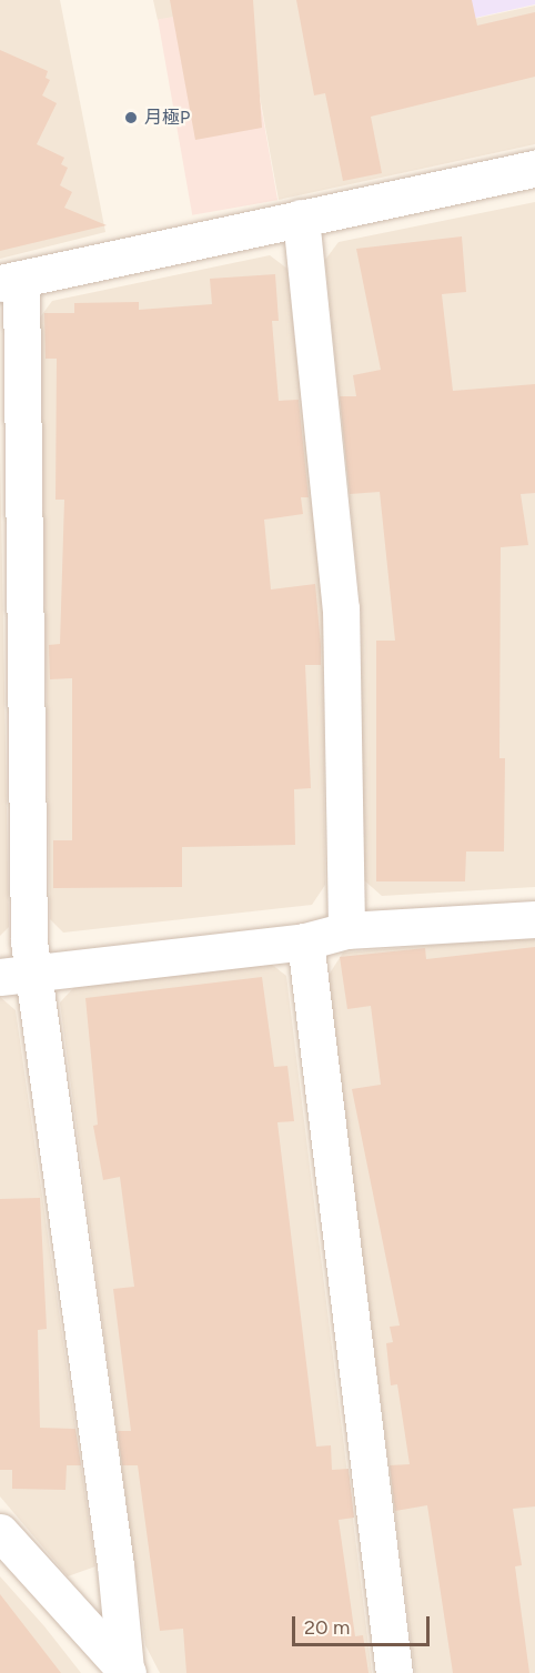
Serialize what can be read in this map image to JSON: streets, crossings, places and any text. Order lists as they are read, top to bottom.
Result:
{
  "places": ["月極P"],
  "scale_bar": "20 m"
}
